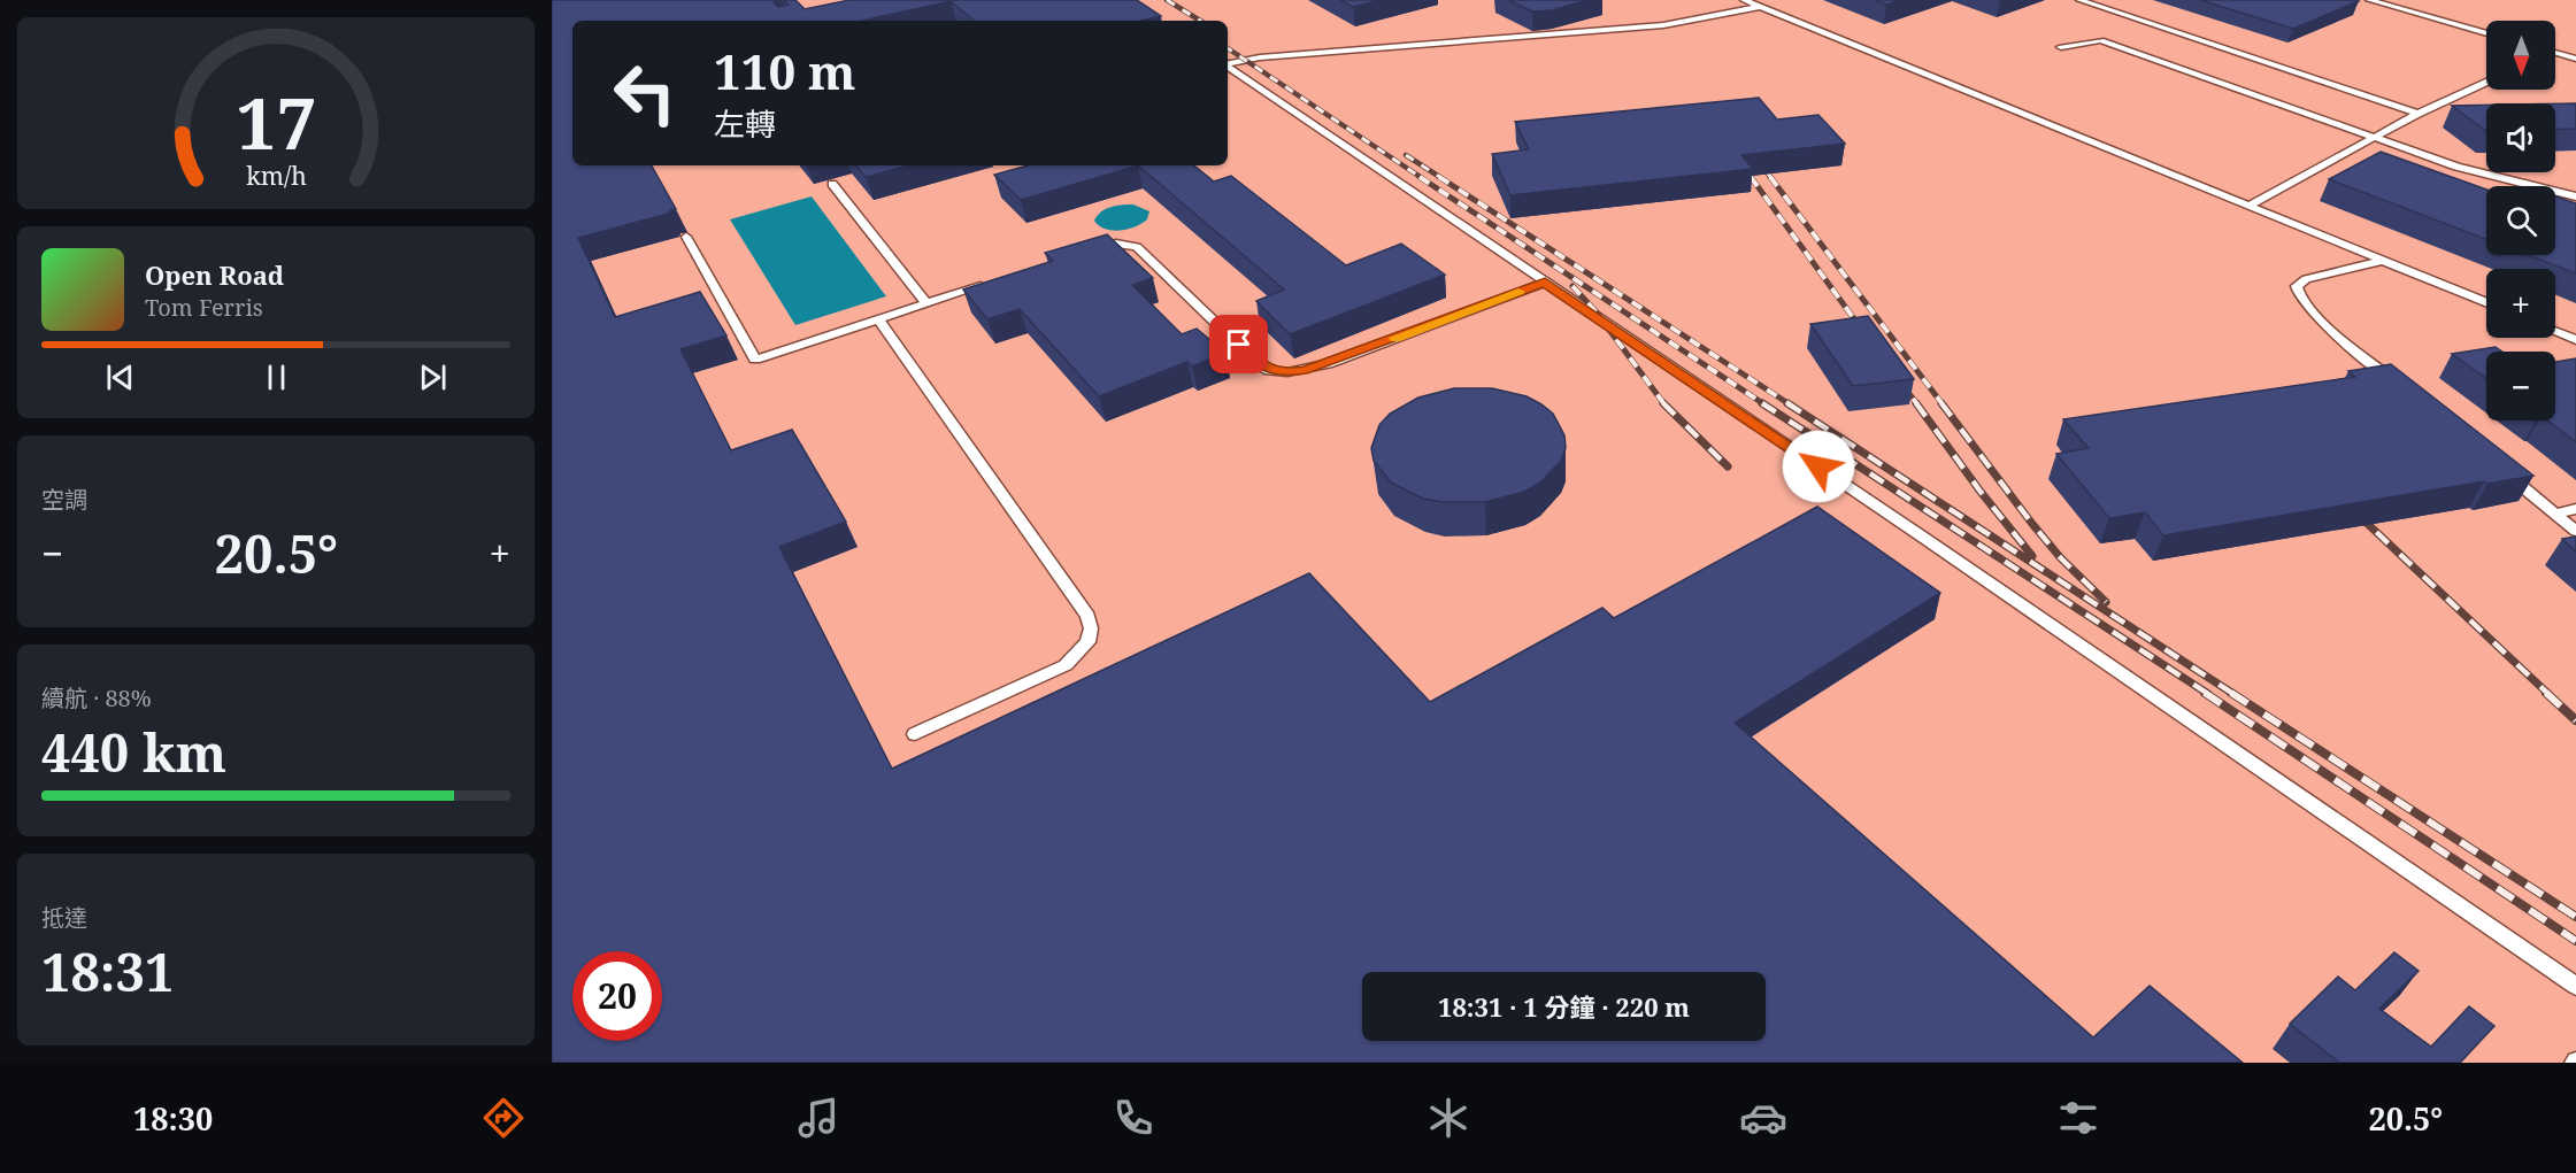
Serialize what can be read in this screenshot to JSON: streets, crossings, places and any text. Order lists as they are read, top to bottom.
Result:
{
  "north": "bottom",
  "page": {
    "map_buttons": ["+", "−"],
    "turn": ["110 m", "左轉"],
    "song": ["Open Road", "Tom Ferris"],
    "tile": [
      "空調",
      ["續航 · 88%", "440 km"],
      ["抵達", "18:31"]
    ],
    "heat": ["−", "20.5°", "+"],
    "limit": "20",
    "trip": "18:31 · 1 分鐘 · 220 m",
    "tabs": ["18:30", "20.5°"],
    "gauge": ["17", "km/h"]
  }
}
